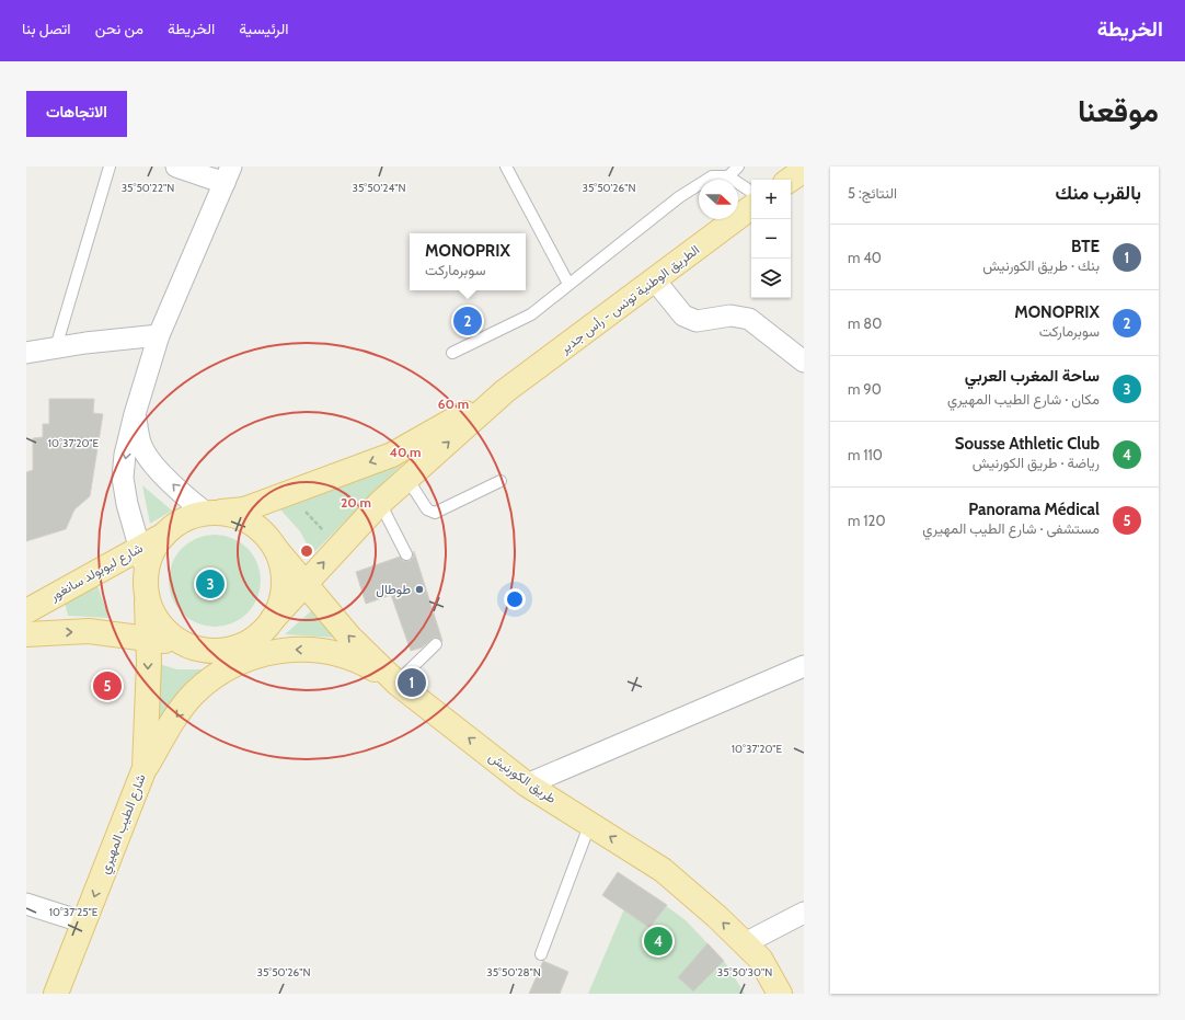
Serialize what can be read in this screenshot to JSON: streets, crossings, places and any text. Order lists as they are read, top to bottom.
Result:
{
  "streets": {
    "main road": [
      "الطريق الوطنية تونس - رأس جدير",
      "شارع ليوبولد سانغور",
      "طريق الكورنيش",
      "شارع الطيب المهيري"
    ]
  },
  "crossings": [
    ["الطريق الوطنية تونس - رأس جدير", "شارع ليوبولد سانغور"],
    ["الطريق الوطنية تونس - رأس جدير", "طريق الكورنيش"],
    ["الطريق الوطنية تونس - رأس جدير", "شارع الطيب المهيري"],
    ["شارع ليوبولد سانغور", "طريق الكورنيش"],
    ["شارع ليوبولد سانغور", "شارع الطيب المهيري"],
    ["طريق الكورنيش", "شارع الطيب المهيري"]
  ],
  "one_way": ["طريق الكورنيش", "شارع الطيب المهيري"],
  "places": ["طوطال"],
  "north": "right",
  "page": {
    "header": "الخريطة",
    "nav": [
      "الرئيسية",
      "الخريطة",
      "من نحن",
      "اتصل بنا"
    ],
    "title": "موقعنا",
    "buttons": "الاتجاهات",
    "heading": ["بالقرب منك", "النتائج: 5"],
    "map_buttons": ["+", "−"],
    "list": [
      {
        "mark": "1",
        "name": "BTE",
        "note": "بنك · طريق الكورنيش",
        "value": "40 m"
      },
      {
        "mark": "2",
        "name": "MONOPRIX",
        "note": "سوبرماركت",
        "value": "80 m"
      },
      {
        "mark": "3",
        "name": "ساحة المغرب العربي",
        "note": "مكان · شارع الطيب المهيري",
        "value": "90 m"
      },
      {
        "mark": "4",
        "name": "Sousse Athletic Club",
        "note": "رياضة · طريق الكورنيش",
        "value": "110 m"
      },
      {
        "mark": "5",
        "name": "Panorama Médical",
        "note": "مستشفى · شارع الطيب المهيري",
        "value": "120 m"
      }
    ],
    "popup": ["MONOPRIX", "سوبرماركت"],
    "pins": [
      "2",
      "3",
      "1",
      "5",
      "4"
    ]
  },
  "coordinates": [
    "35°50'22\"N",
    "35°50'24\"N",
    "35°50'26\"N",
    "10°37'20\"E",
    "10°37'25\"E",
    "35°50'28\"N",
    "35°50'30\"N"
  ],
  "rings": ["60 m", "40 m", "20 m"]
}
